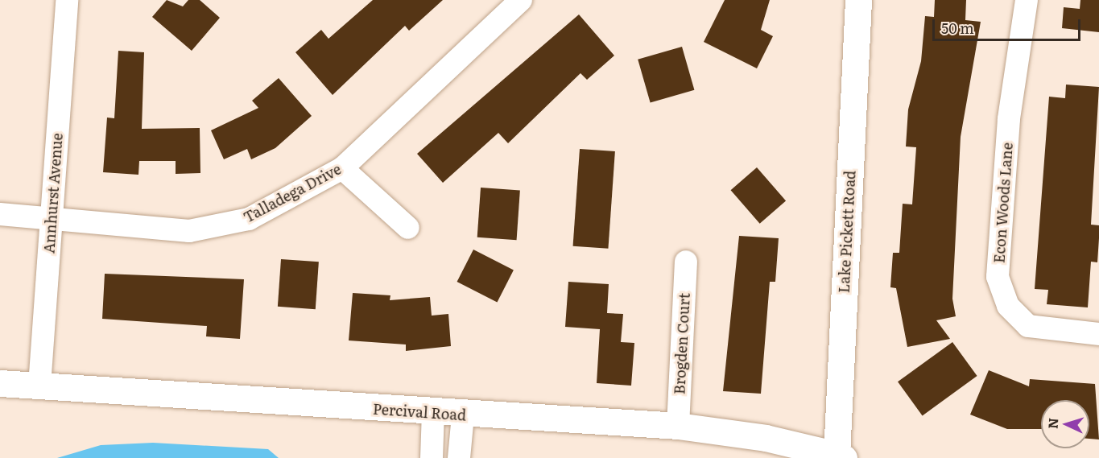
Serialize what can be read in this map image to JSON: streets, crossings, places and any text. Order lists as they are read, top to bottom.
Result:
{
  "streets": {
    "street": [
      "Annhurst Avenue",
      "Talladega Drive",
      "Econ Woods Lane",
      "Lake Pickett Road",
      "Brogden Court",
      "Percival Road"
    ]
  },
  "crossings": [
    ["Annhurst Avenue", "Talladega Drive"],
    ["Annhurst Avenue", "Percival Road"],
    ["Lake Pickett Road", "Percival Road"],
    ["Brogden Court", "Percival Road"]
  ],
  "scale_bar": "50 m",
  "north": "left"
}
